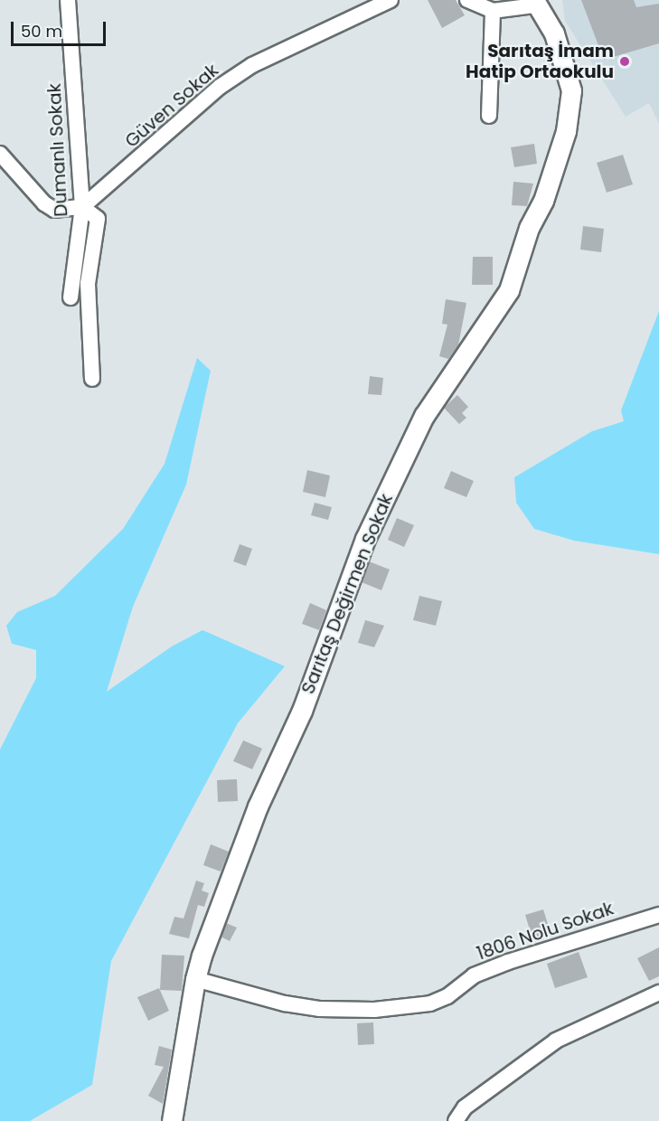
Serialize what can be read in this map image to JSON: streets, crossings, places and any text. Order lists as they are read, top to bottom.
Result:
{
  "streets": {
    "street": [
      "Güven Sokak",
      "Dumanlı Sokak",
      "Sarıtaş Değirmen Sokak",
      "1806 Nolu Sokak"
    ]
  },
  "crossings": [
    ["Güven Sokak", "Dumanlı Sokak"],
    ["Sarıtaş Değirmen Sokak", "1806 Nolu Sokak"]
  ],
  "places": ["Sarıtaş İmam Hatip Ortaokulu"],
  "scale_bar": "50 m"
}
